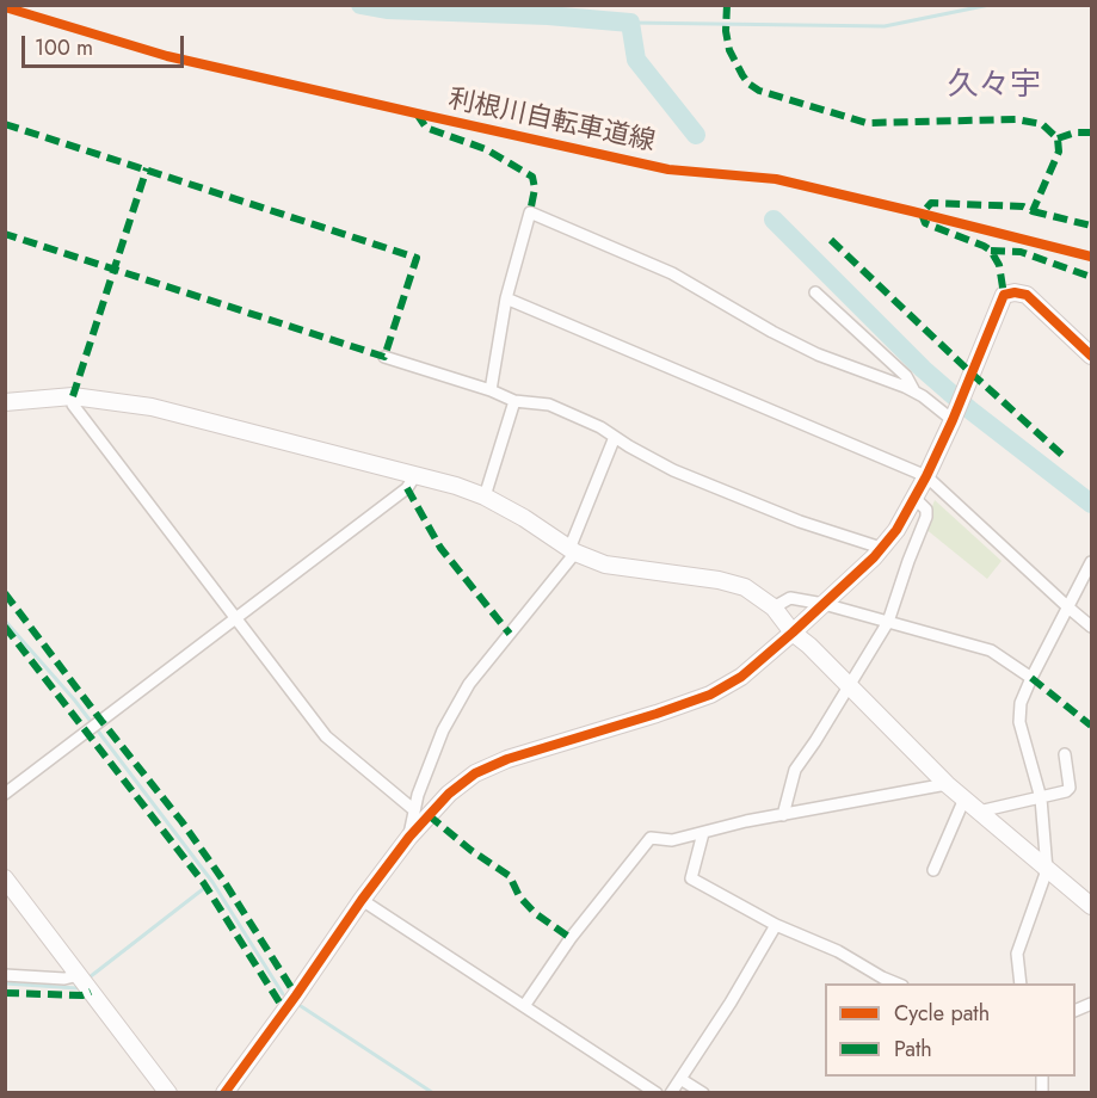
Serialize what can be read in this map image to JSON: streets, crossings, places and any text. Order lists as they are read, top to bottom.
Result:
{
  "streets": {
    "cycle path": ["利根川自転車道線"]
  },
  "districts": ["久々宇"],
  "legend": ["Cycle path", "Path"],
  "scale_bar": "100 m"
}
